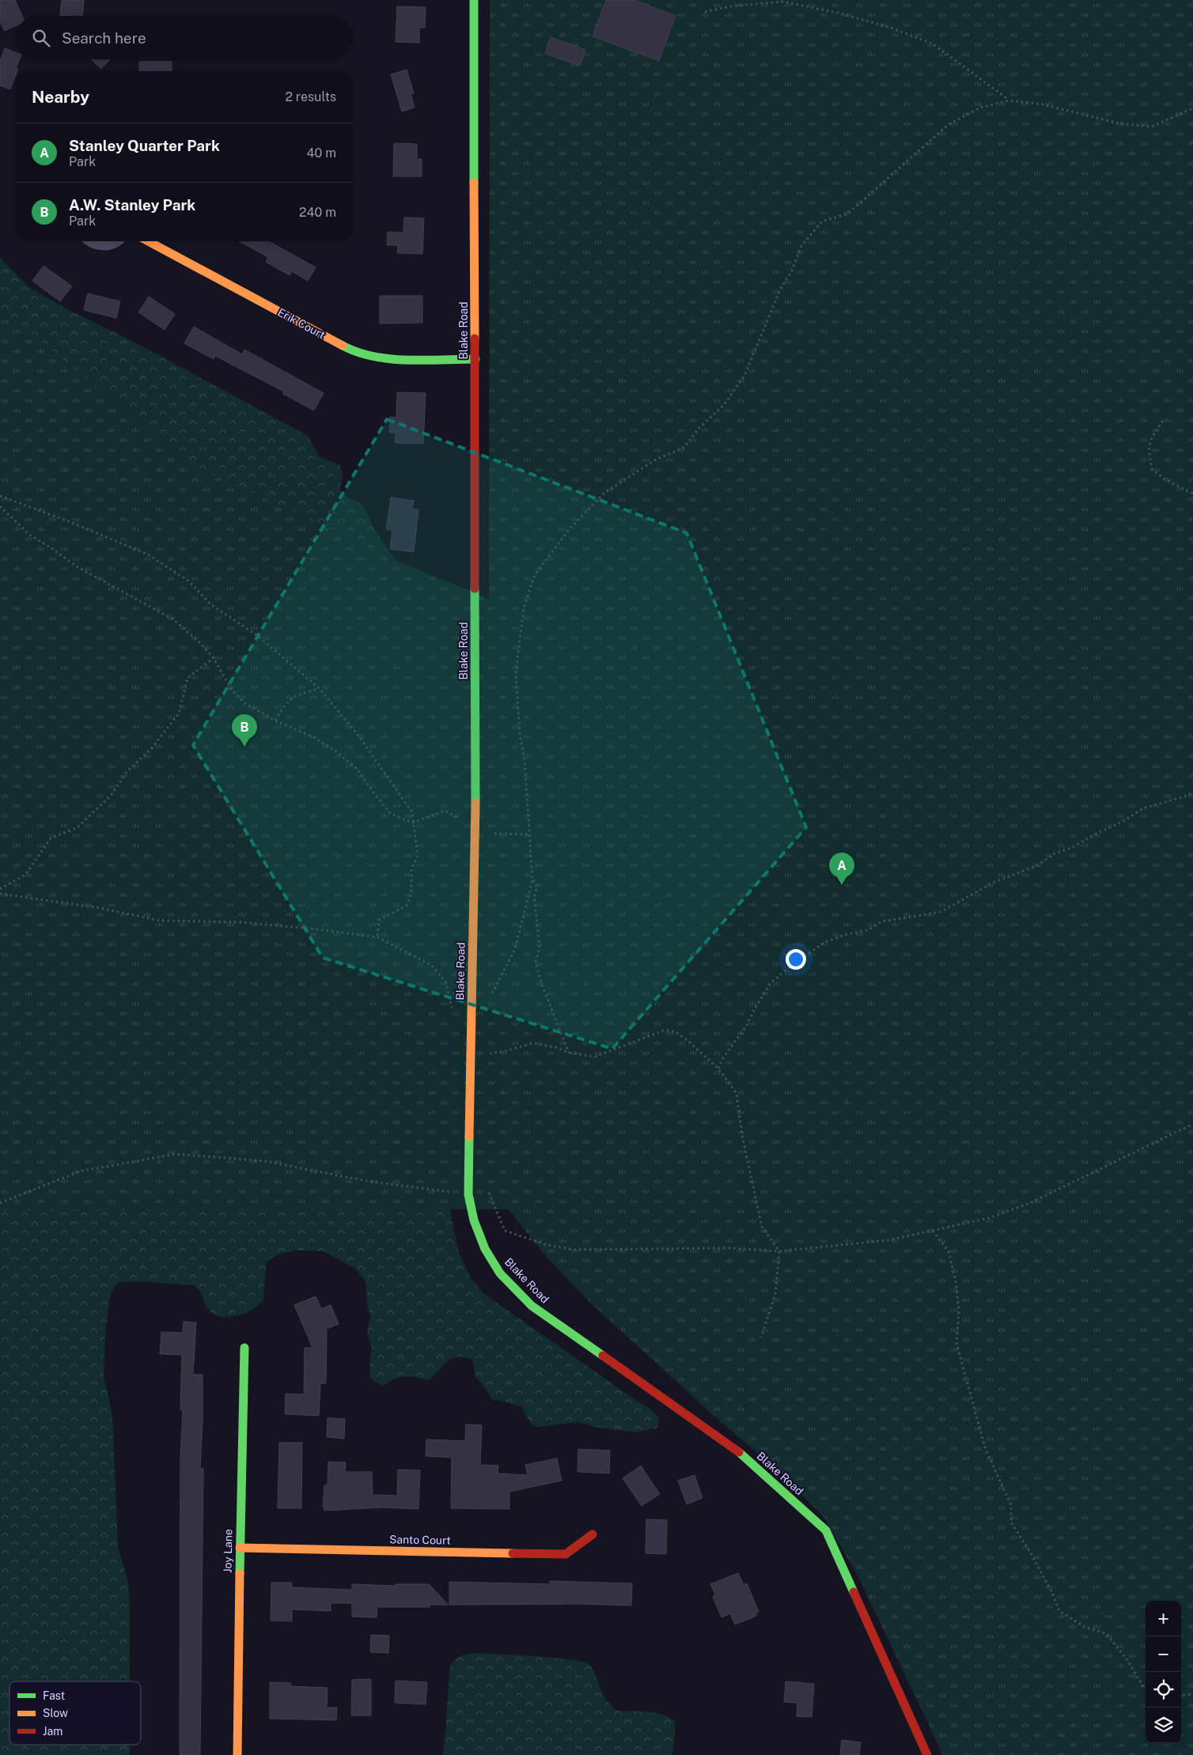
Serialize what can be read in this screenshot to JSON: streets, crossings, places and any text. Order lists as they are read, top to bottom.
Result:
{
  "streets": {
    "street": [
      "Erik Court",
      "Blake Road",
      "Santo Court",
      "Joy Lane"
    ]
  },
  "crossings": [
    ["Erik Court", "Blake Road"],
    ["Santo Court", "Joy Lane"]
  ],
  "legend": ["Fast", "Slow", "Jam"],
  "page": {
    "search": "Search here",
    "heading": ["Nearby", "2 results"],
    "list": [
      {
        "mark": "A",
        "name": "Stanley Quarter Park",
        "note": "Park",
        "value": "40 m"
      },
      {
        "mark": "B",
        "name": "A.W. Stanley Park",
        "note": "Park",
        "value": "240 m"
      }
    ],
    "pins": ["B", "A"],
    "map_buttons": ["+", "−"]
  }
}
